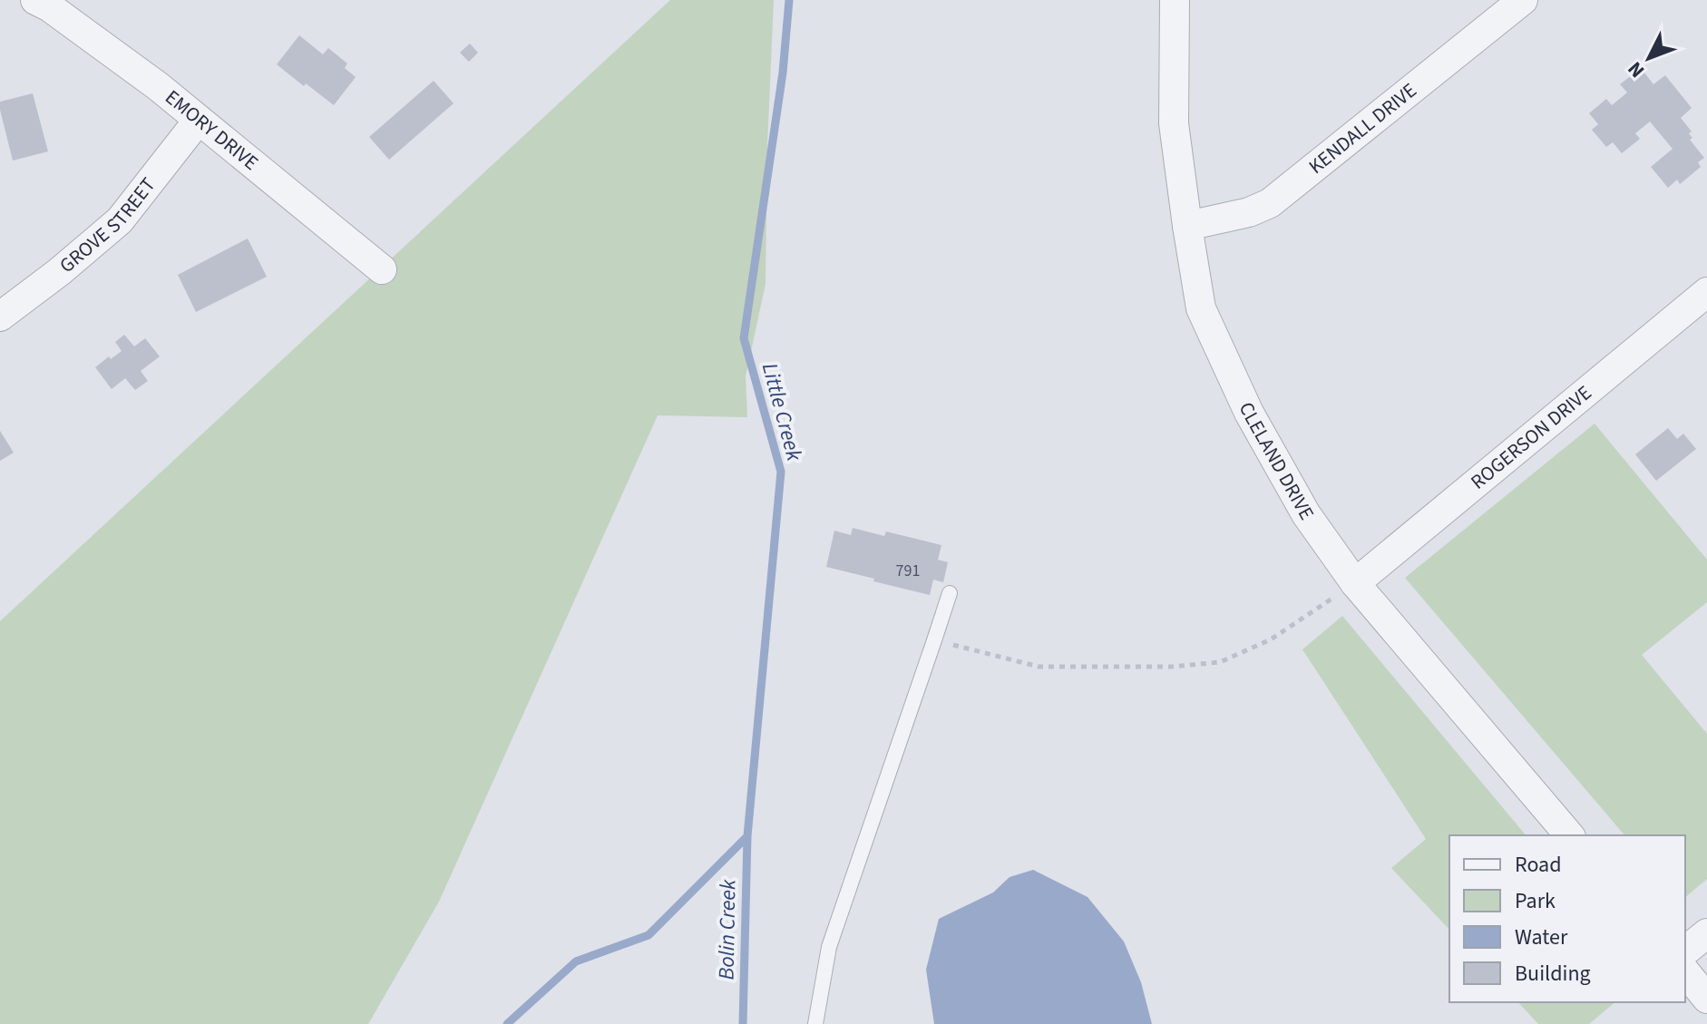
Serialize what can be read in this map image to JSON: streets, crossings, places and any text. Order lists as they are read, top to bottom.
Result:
{
  "streets": {
    "street": [
      "KENDALL DRIVE",
      "EMORY DRIVE",
      "GROVE STREET",
      "ROGERSON DRIVE",
      "CLELAND DRIVE"
    ]
  },
  "crossings": [
    ["KENDALL DRIVE", "CLELAND DRIVE"],
    ["EMORY DRIVE", "GROVE STREET"],
    ["ROGERSON DRIVE", "CLELAND DRIVE"]
  ],
  "water": ["Little Creek", "Bolin Creek"],
  "house_numbers": ["791"],
  "legend": [
    "Road",
    "Park",
    "Water",
    "Building"
  ],
  "north": "bottom left"
}
